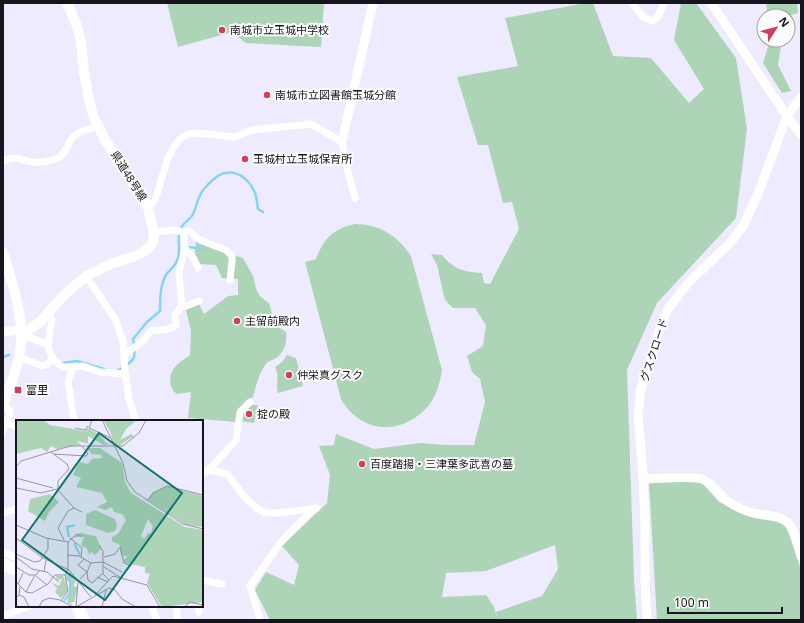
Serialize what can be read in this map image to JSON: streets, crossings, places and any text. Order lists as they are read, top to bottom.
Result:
{
  "streets": {
    "main road": ["県道48号線"],
    "street": ["グスクロード"]
  },
  "places": {
    "other": [
      "南城市立玉城中学校",
      "南城市立図書館玉城分館",
      "玉城村立玉城保育所",
      "主留前殿内",
      "仲栄真グスク",
      "掟の殿",
      "百度踏揚・三津葉多武喜の墓"
    ],
    "transit": ["富里"]
  },
  "scale_bar": "100 m",
  "north": "top right"
}
